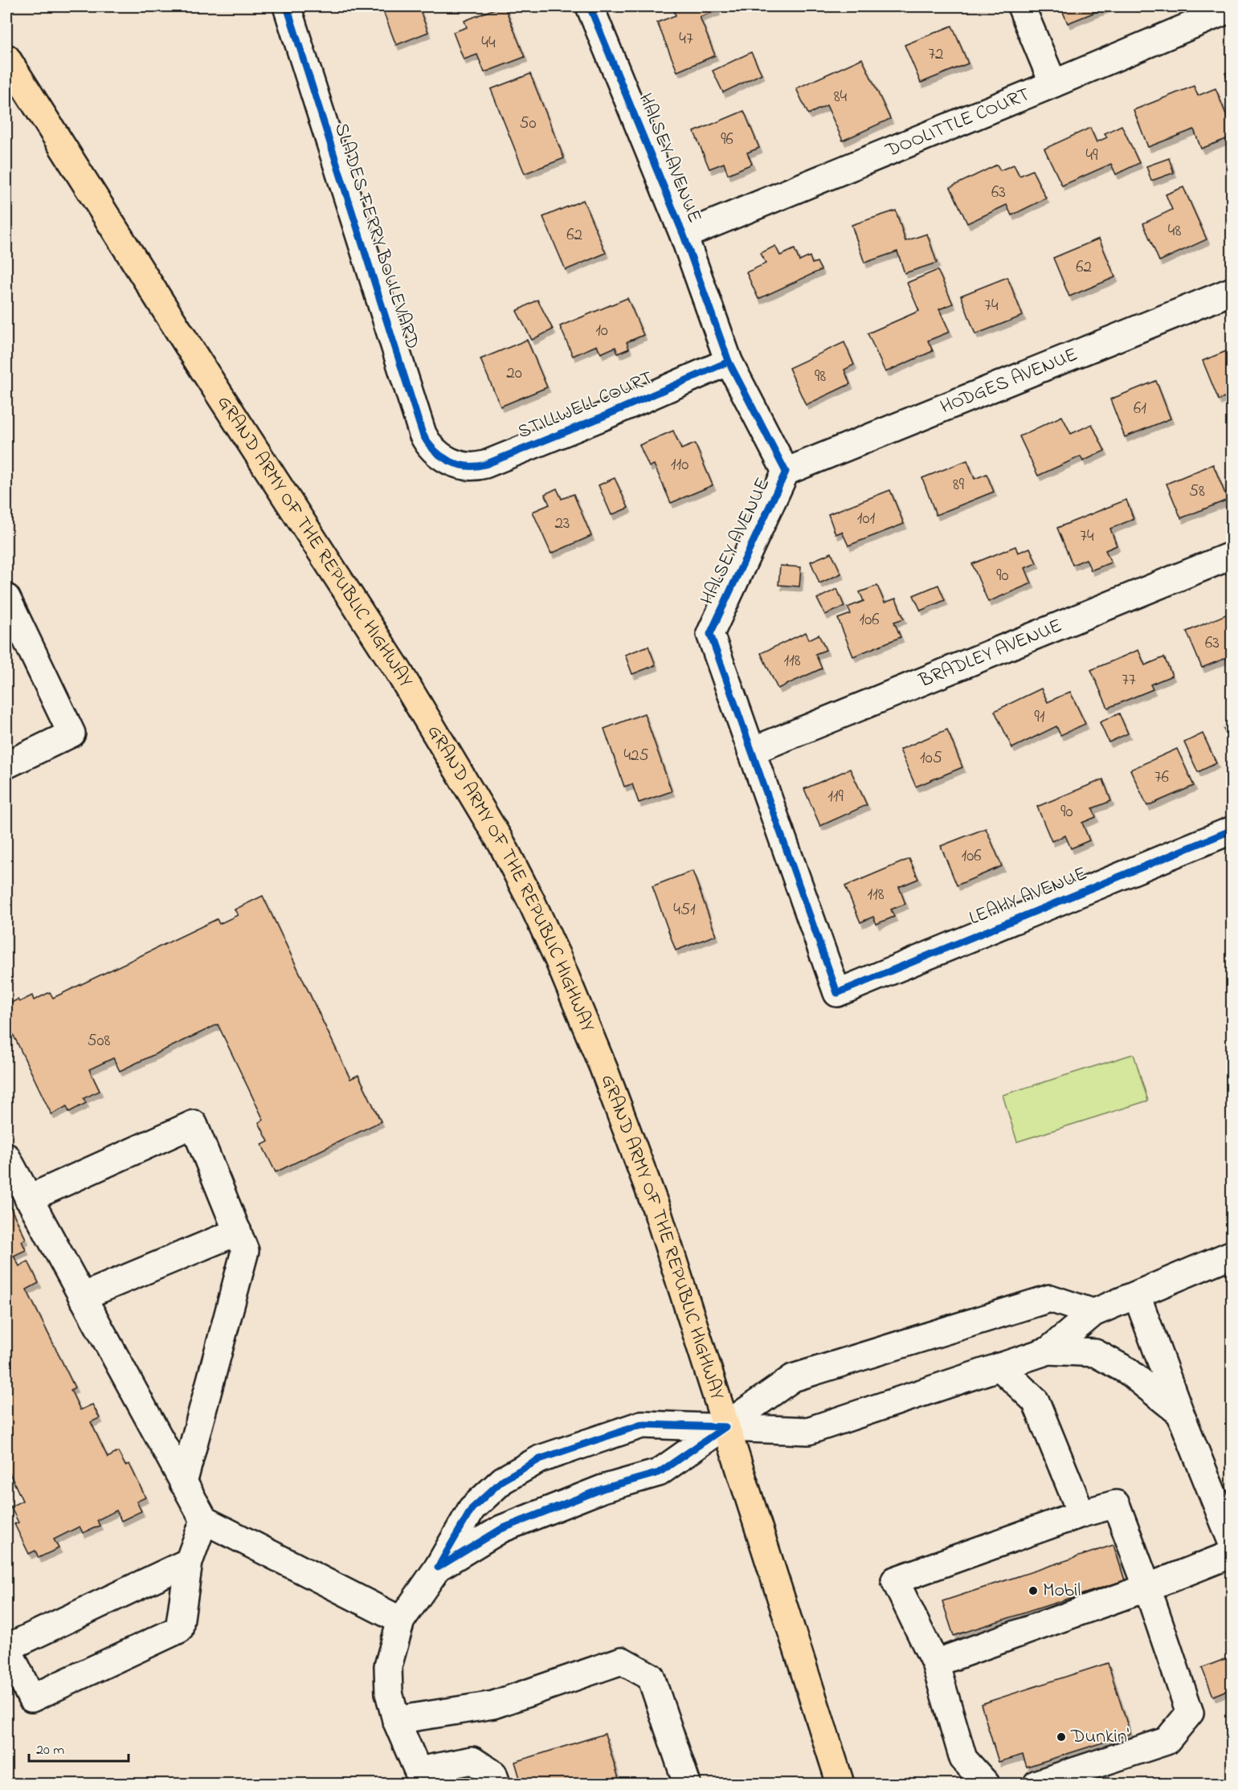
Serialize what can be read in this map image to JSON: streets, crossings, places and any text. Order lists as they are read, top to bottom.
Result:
{
  "streets": {
    "main road": ["GRAND ARMY OF THE REPUBLIC HIGHWAY"],
    "street": [
      "DOOLITTLE COURT",
      "HALSEY AVENUE",
      "SLADES FERRY BOULEVARD",
      "HODGES AVENUE",
      "STILLWELL COURT",
      "BRADLEY AVENUE",
      "LEAHY AVENUE"
    ]
  },
  "crossings": [
    ["DOOLITTLE COURT", "HALSEY AVENUE"],
    ["HALSEY AVENUE", "HODGES AVENUE"],
    ["HALSEY AVENUE", "STILLWELL COURT"],
    ["HALSEY AVENUE", "BRADLEY AVENUE"],
    ["HALSEY AVENUE", "LEAHY AVENUE"],
    ["SLADES FERRY BOULEVARD", "STILLWELL COURT"]
  ],
  "places": ["Mobil", "Dunkin'"],
  "house_numbers": [
    "47",
    "44",
    "72",
    "84",
    "50",
    "96",
    "49",
    "63",
    "48",
    "62",
    "62",
    "74",
    "10",
    "20",
    "98",
    "61",
    "110",
    "89",
    "58",
    "101",
    "23",
    "74",
    "90",
    "106",
    "63",
    "118",
    "77",
    "91",
    "425",
    "105",
    "76",
    "119",
    "90",
    "106",
    "118",
    "451",
    "508"
  ],
  "scale_bar": "20 m"
}
